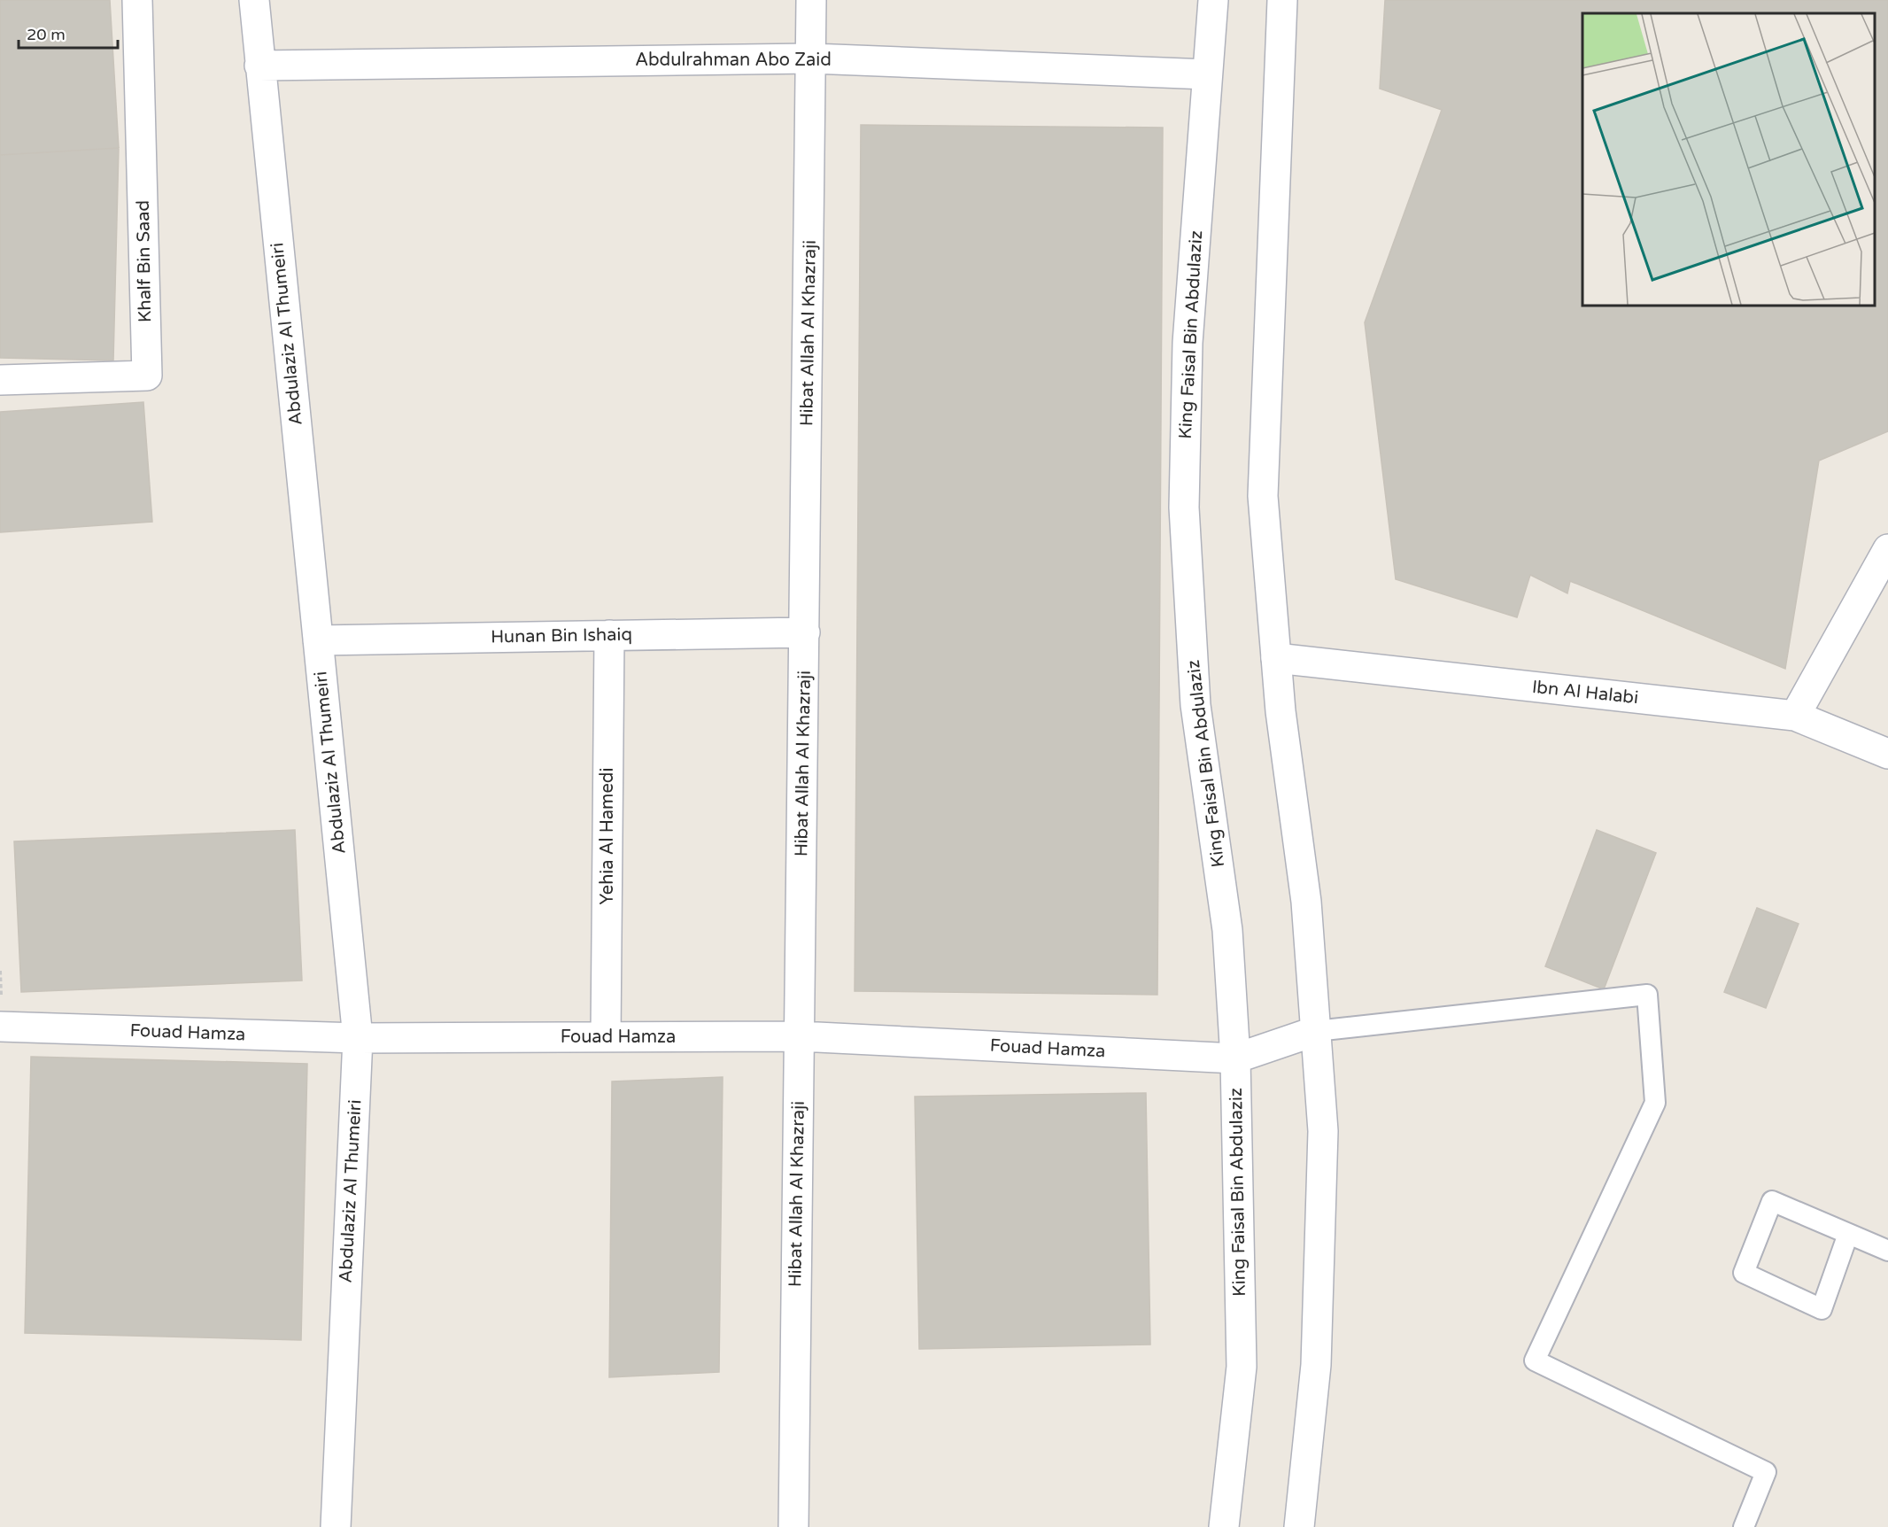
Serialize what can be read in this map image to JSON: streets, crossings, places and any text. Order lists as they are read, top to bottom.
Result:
{
  "streets": {
    "street": [
      "Abdulrahman Abo Zaid",
      "Khalf Bin Saad",
      "Hibat Allah Al Khazraji",
      "Abdulaziz Al Thumeiri",
      "King Faisal Bin Abdulaziz",
      "Hunan Bin Ishaiq",
      "Ibn Al Halabi",
      "Yehia Al Hamedi",
      "Fouad Hamza"
    ]
  },
  "crossings": [
    ["Abdulrahman Abo Zaid", "Hibat Allah Al Khazraji"],
    ["Abdulrahman Abo Zaid", "Abdulaziz Al Thumeiri"],
    ["Abdulrahman Abo Zaid", "King Faisal Bin Abdulaziz"],
    ["Hibat Allah Al Khazraji", "Hunan Bin Ishaiq"],
    ["Hibat Allah Al Khazraji", "Fouad Hamza"],
    ["Abdulaziz Al Thumeiri", "Hunan Bin Ishaiq"],
    ["Abdulaziz Al Thumeiri", "Fouad Hamza"],
    ["King Faisal Bin Abdulaziz", "Fouad Hamza"],
    ["Hunan Bin Ishaiq", "Yehia Al Hamedi"],
    ["Yehia Al Hamedi", "Fouad Hamza"]
  ],
  "scale_bar": "20 m"
}
